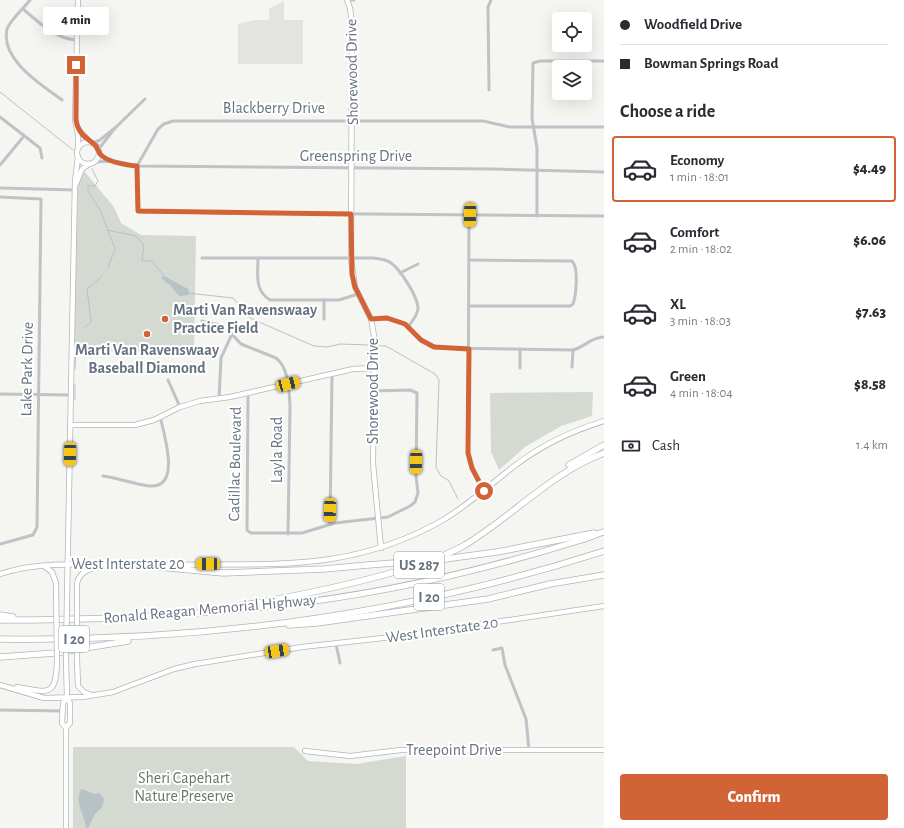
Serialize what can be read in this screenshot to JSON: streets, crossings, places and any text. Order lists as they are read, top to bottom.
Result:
{
  "streets": {
    "highway": ["US 287", "I 20", "Ronald Reagan Memorial Highway"],
    "street": [
      "Shorewood Drive",
      "Blackberry Drive",
      "Greenspring Drive",
      "Lake Park Drive",
      "Layla Road",
      "Cadillac Boulevard",
      "West Interstate 20",
      "Treepoint Drive"
    ]
  },
  "crossings": [
    ["Shorewood Drive", "Blackberry Drive"],
    ["Shorewood Drive", "Greenspring Drive"],
    ["Shorewood Drive", "Cadillac Boulevard"],
    ["Shorewood Drive", "West Interstate 20"],
    ["Blackberry Drive", "Greenspring Drive"],
    ["Layla Road", "Cadillac Boulevard"],
    ["US 287", "Ronald Reagan Memorial Highway"]
  ],
  "parks": ["Sheri Capehart Nature Preserve"],
  "places": ["Marti Van Ravenswaay Practice Field", "Marti Van Ravenswaay Baseball Diamond"],
  "page": {
    "banner": ["Woodfield Drive", "Bowman Springs Road"],
    "bubble": "4 min",
    "heading": "Choose a ride",
    "list": [
      {
        "name": "Economy",
        "note": "1 min · 18:01",
        "value": "$4.49"
      },
      {
        "name": "Comfort",
        "note": "2 min · 18:02",
        "value": "$6.06"
      },
      {
        "name": "XL",
        "note": "3 min · 18:03",
        "value": "$7.63"
      },
      {
        "name": "Green",
        "note": "4 min · 18:04",
        "value": "$8.58"
      }
    ],
    "pay": ["Cash", "1.4 km"],
    "buttons": "Confirm"
  }
}
